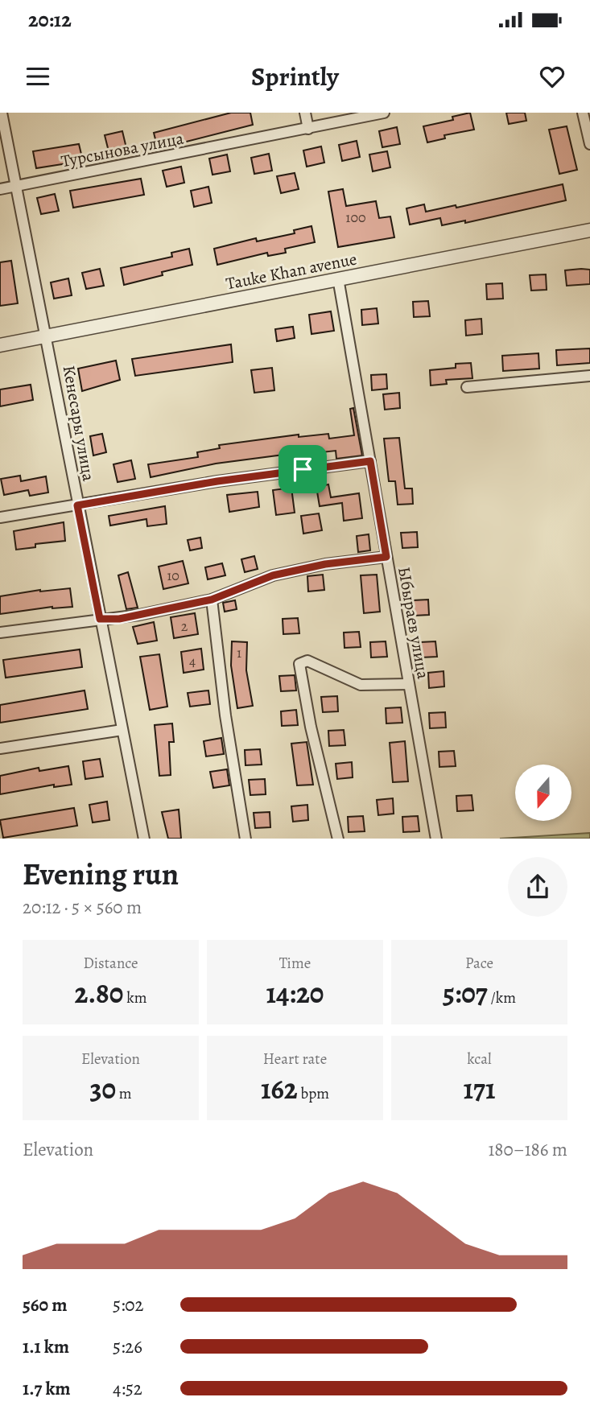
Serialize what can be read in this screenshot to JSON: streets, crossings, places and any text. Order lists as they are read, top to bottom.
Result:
{
  "streets": {
    "street": [
      "Турсынова улица",
      "Tauke Khan avenue",
      "Кенесары улица",
      "Ыбыраев улица"
    ]
  },
  "crossings": [
    ["Турсынова улица", "Кенесары улица"],
    ["Tauke Khan avenue", "Кенесары улица"],
    ["Tauke Khan avenue", "Ыбыраев улица"]
  ],
  "house_numbers": [
    "100",
    "10",
    "2",
    "1",
    "4"
  ],
  "north": "bottom",
  "page": {
    "status": "20:12",
    "header": "Sprintly",
    "heading": ["Evening run", "20:12 · 5 × 560 m"],
    "stats": [
      ["Distance", "2.80 km"],
      ["Time", "14:20"],
      ["Pace", "5:07 /km"],
      ["Elevation", "30 m"],
      ["Heart rate", "162 bpm"],
      ["kcal", "171"]
    ],
    "chart": ["Elevation", "180–186 m"],
    "list": [
      {
        "name": "560 m",
        "note": "5:02"
      },
      {
        "name": "1.1 km",
        "note": "5:26"
      },
      {
        "name": "1.7 km",
        "note": "4:52"
      }
    ]
  }
}
